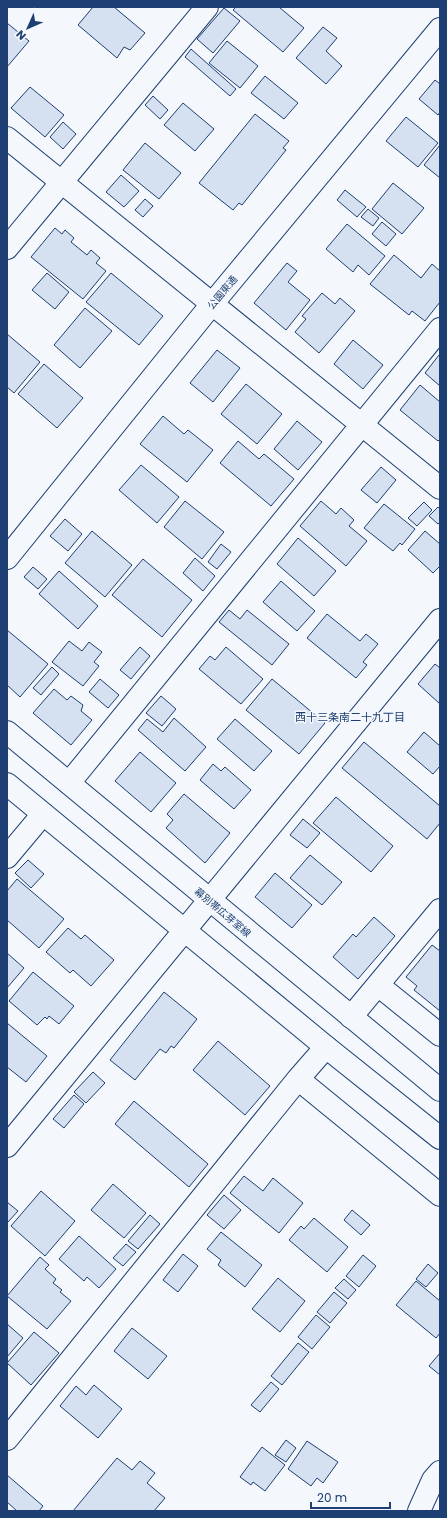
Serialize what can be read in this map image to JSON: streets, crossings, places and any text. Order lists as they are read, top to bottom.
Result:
{
  "streets": {
    "street": ["公園東通", "幕別帯広芽室線"]
  },
  "districts": ["西十三条南二十九丁目"],
  "scale_bar": "20 m",
  "north": "bottom left"
}
